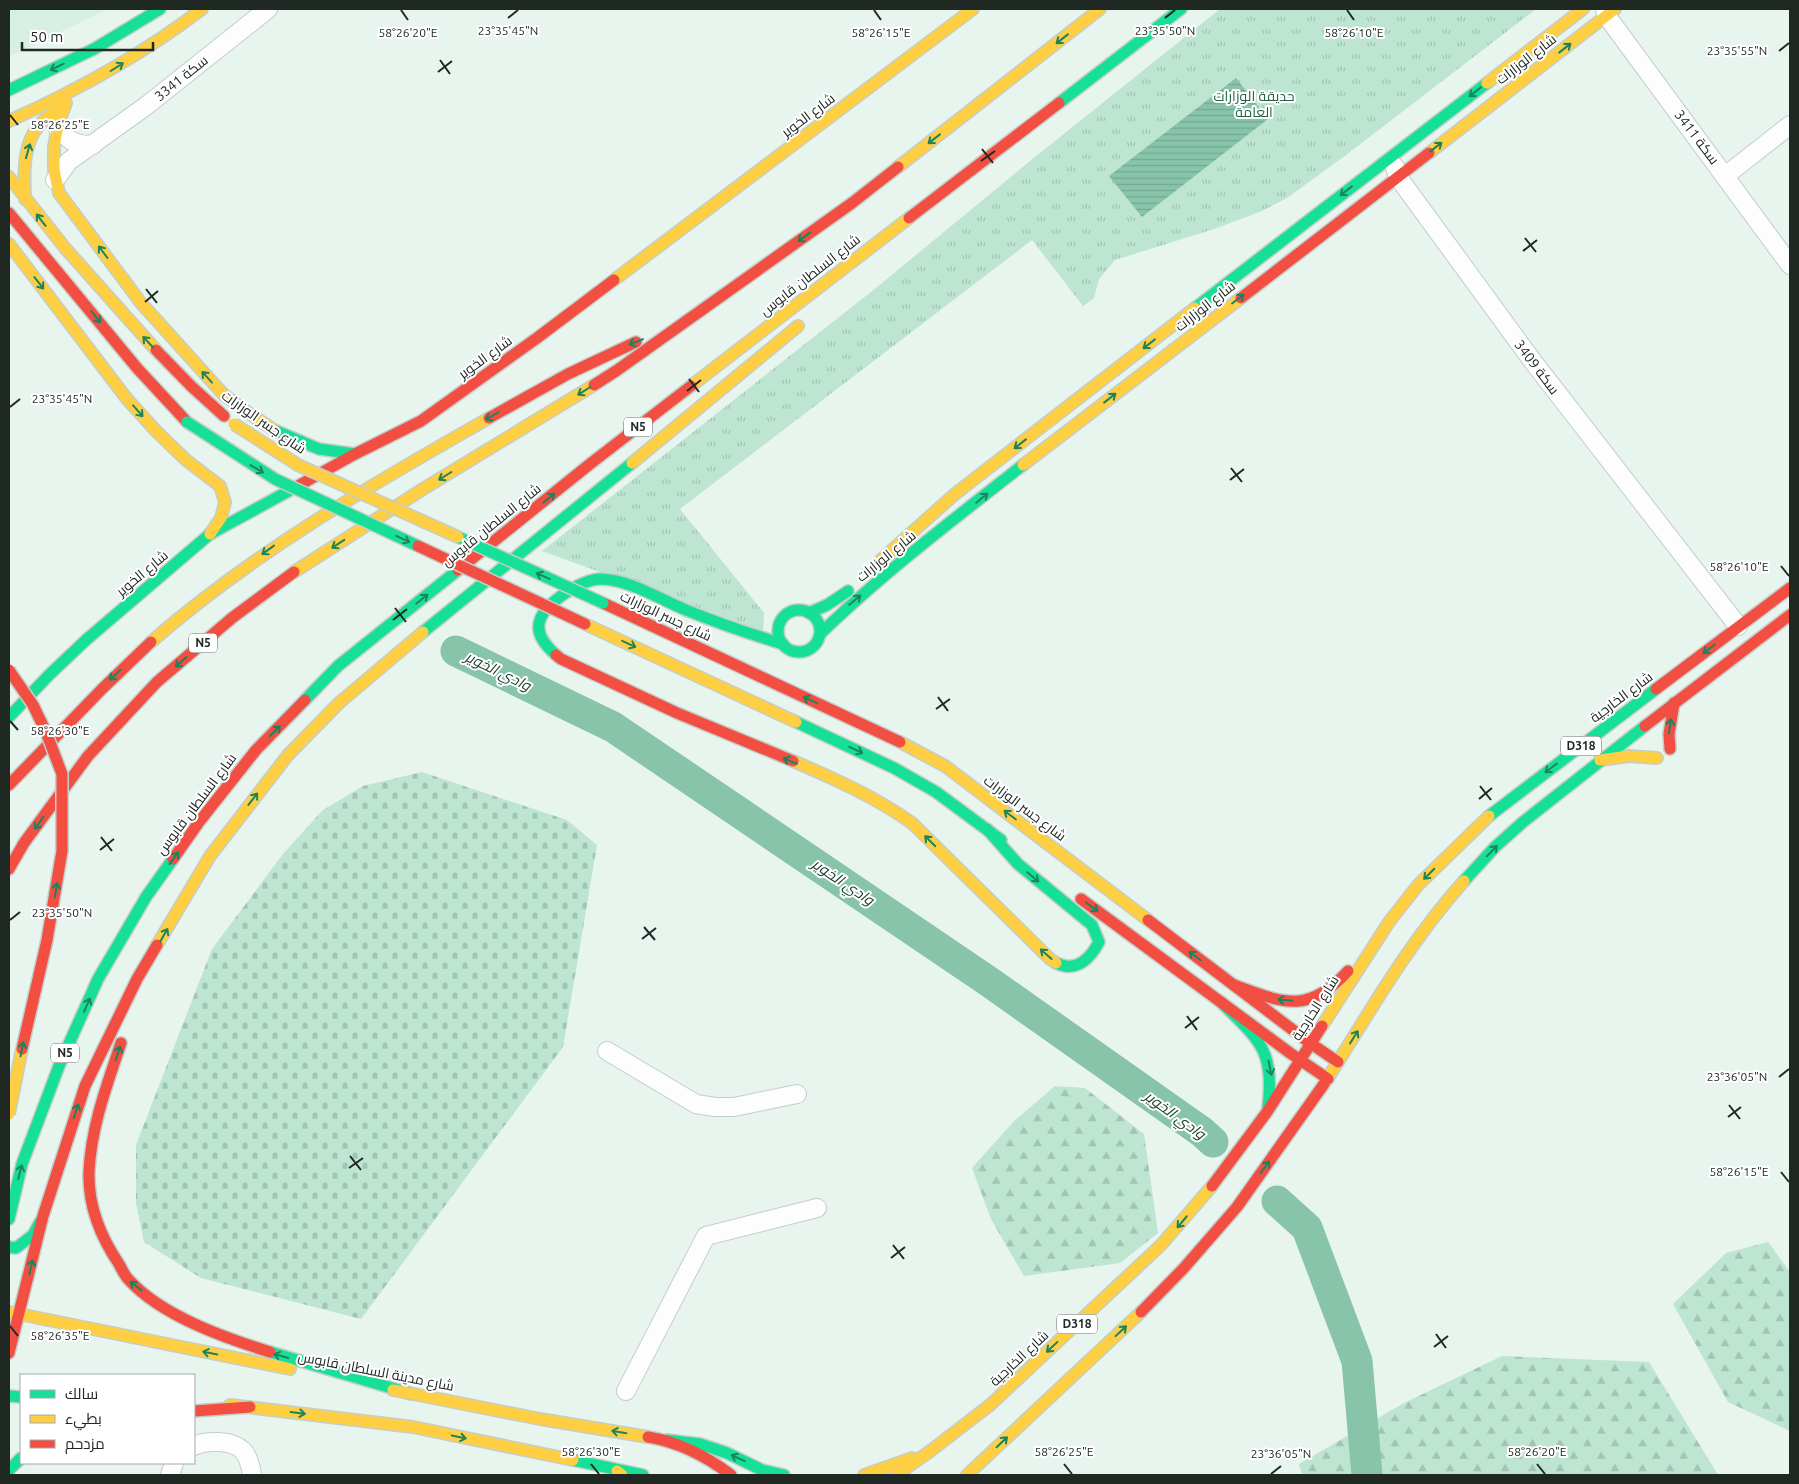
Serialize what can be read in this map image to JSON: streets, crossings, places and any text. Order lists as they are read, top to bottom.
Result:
{
  "streets": {
    "main road": [
      "شارع الوزارات",
      "شارع الخوير",
      "شارع السلطان قابوس",
      "شارع جسر الوزارات",
      "N5",
      "شارع الخارجية",
      "D318",
      "شارع مدينة السلطان قابوس"
    ],
    "street": ["سكة 3341", "سكة 3411", "سكة 3409"]
  },
  "crossings": [
    ["شارع الوزارات", "سكة 3411"],
    ["شارع الوزارات", "سكة 3409"],
    ["سكة 3409", "شارع الخارجية"],
    ["شارع جسر الوزارات", "شارع الخارجية"],
    ["شارع جسر الوزارات", "D318"]
  ],
  "water": ["وادي الخوير"],
  "parks": ["حديقة الوزارات العامة"],
  "legend": ["سالك", "بطيء", "مزدحم"],
  "scale_bar": "50 m",
  "coordinates": [
    "23°35'45\"N",
    "23°35'50\"N",
    "58°26'20\"E",
    "58°26'15\"E",
    "58°26'10\"E",
    "23°35'55\"N",
    "58°26'25\"E",
    "58°26'30\"E",
    "23°36'05\"N",
    "58°26'35\"E"
  ]
}
